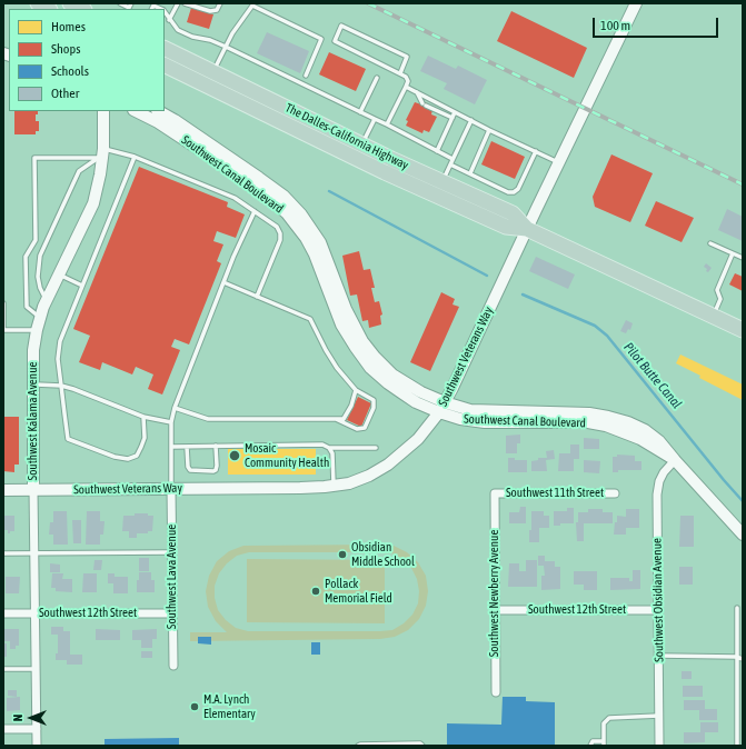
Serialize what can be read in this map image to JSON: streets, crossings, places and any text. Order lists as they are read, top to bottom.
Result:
{
  "streets": {
    "highway": ["The Dalles-California Highway"],
    "main road": ["Southwest Canal Boulevard", "Southwest Veterans Way", "Southwest Kalama Avenue"],
    "street": [
      "Southwest 11th Street",
      "Southwest Lava Avenue",
      "Southwest Newberry Avenue",
      "Southwest Obsidian Avenue",
      "Southwest 12th Street"
    ]
  },
  "crossings": [
    ["The Dalles-California Highway", "Southwest Veterans Way"],
    ["Southwest Canal Boulevard", "Southwest Veterans Way"],
    ["Southwest Canal Boulevard", "Southwest Obsidian Avenue"],
    ["Southwest Veterans Way", "Southwest Kalama Avenue"],
    ["Southwest Veterans Way", "Southwest Lava Avenue"],
    ["Southwest Kalama Avenue", "Southwest 12th Street"],
    ["Southwest 11th Street", "Southwest Newberry Avenue"],
    ["Southwest Lava Avenue", "Southwest 12th Street"],
    ["Southwest Newberry Avenue", "Southwest 12th Street"],
    ["Southwest Obsidian Avenue", "Southwest 12th Street"]
  ],
  "water": ["Pilot Butte Canal"],
  "places": [
    "Mosaic Community Health",
    "Obsidian Middle School",
    "Pollack Memorial Field",
    "M.A. Lynch Elementary"
  ],
  "legend": [
    "Homes",
    "Shops",
    "Schools",
    "Other"
  ],
  "scale_bar": "100 m",
  "north": "left"
}
